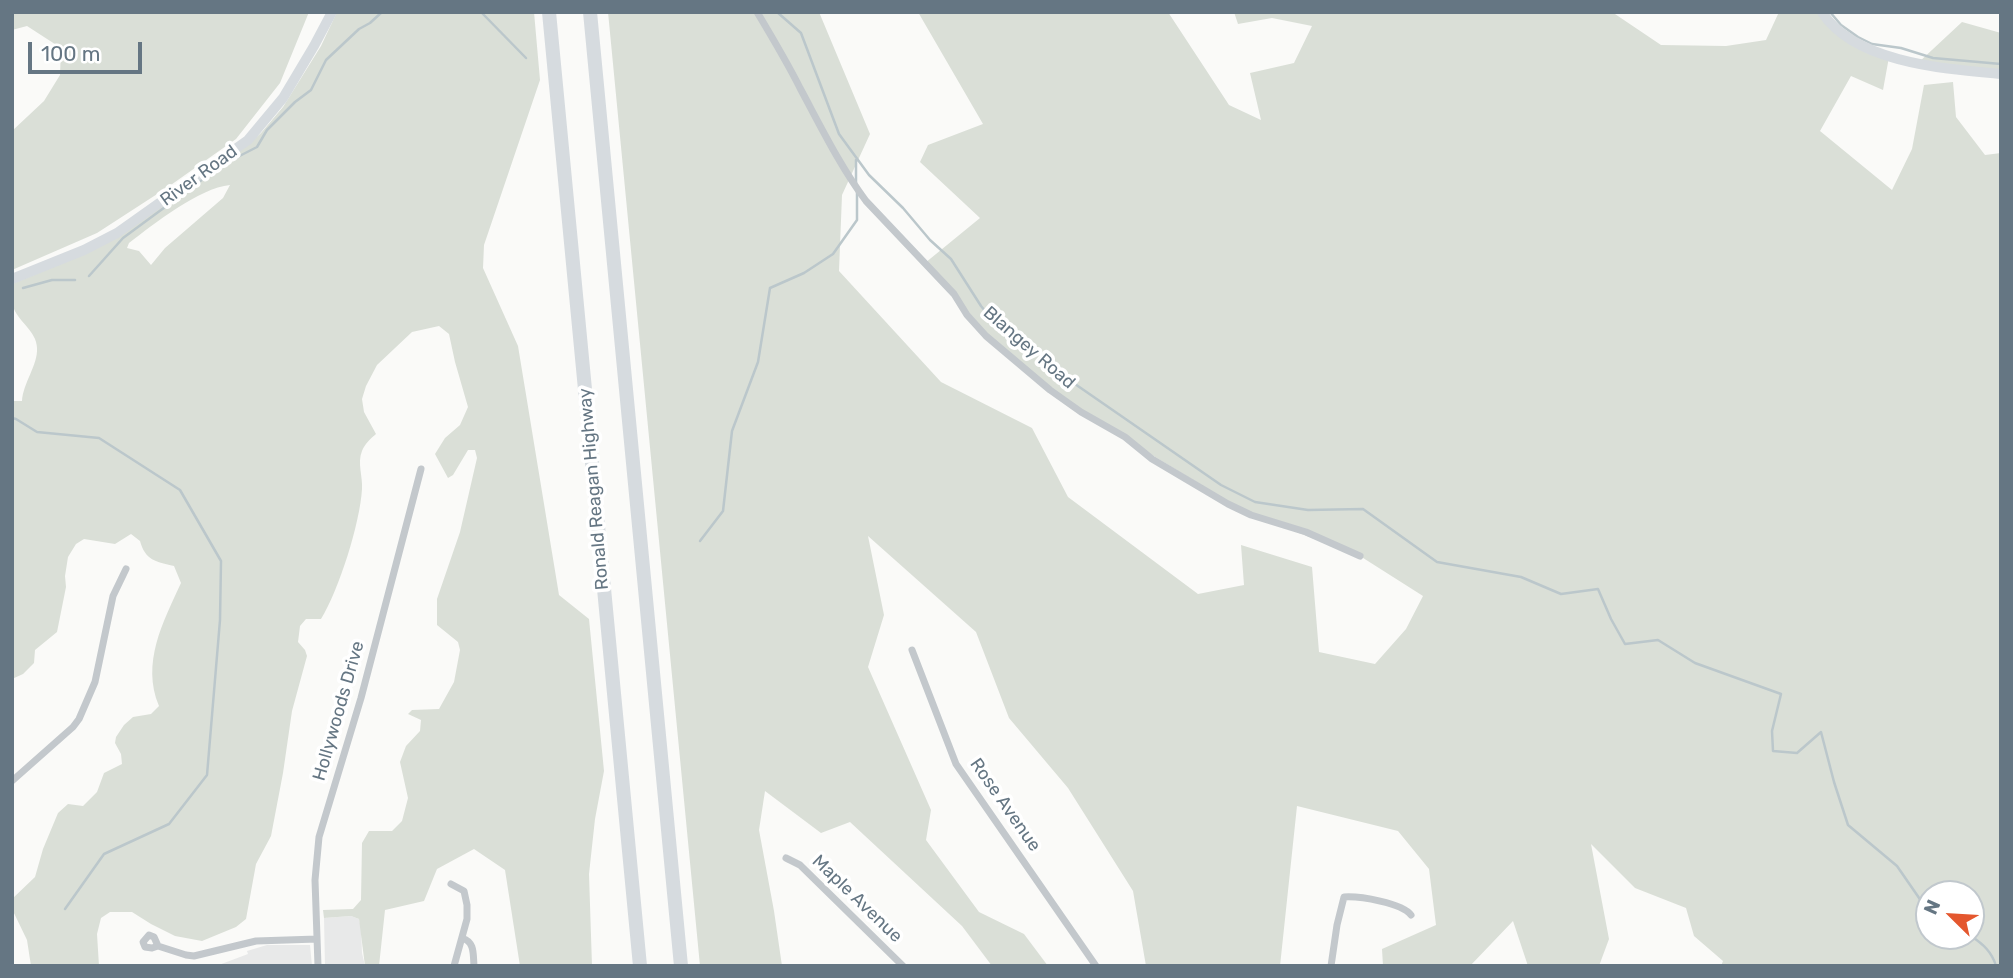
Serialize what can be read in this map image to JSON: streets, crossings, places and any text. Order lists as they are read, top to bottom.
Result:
{
  "streets": {
    "highway": ["Ronald Reagan Highway"],
    "street": [
      "River Road",
      "Blangey Road",
      "Hollywoods Drive",
      "Rose Avenue",
      "Maple Avenue"
    ]
  },
  "scale_bar": "100 m",
  "north": "top left"
}
